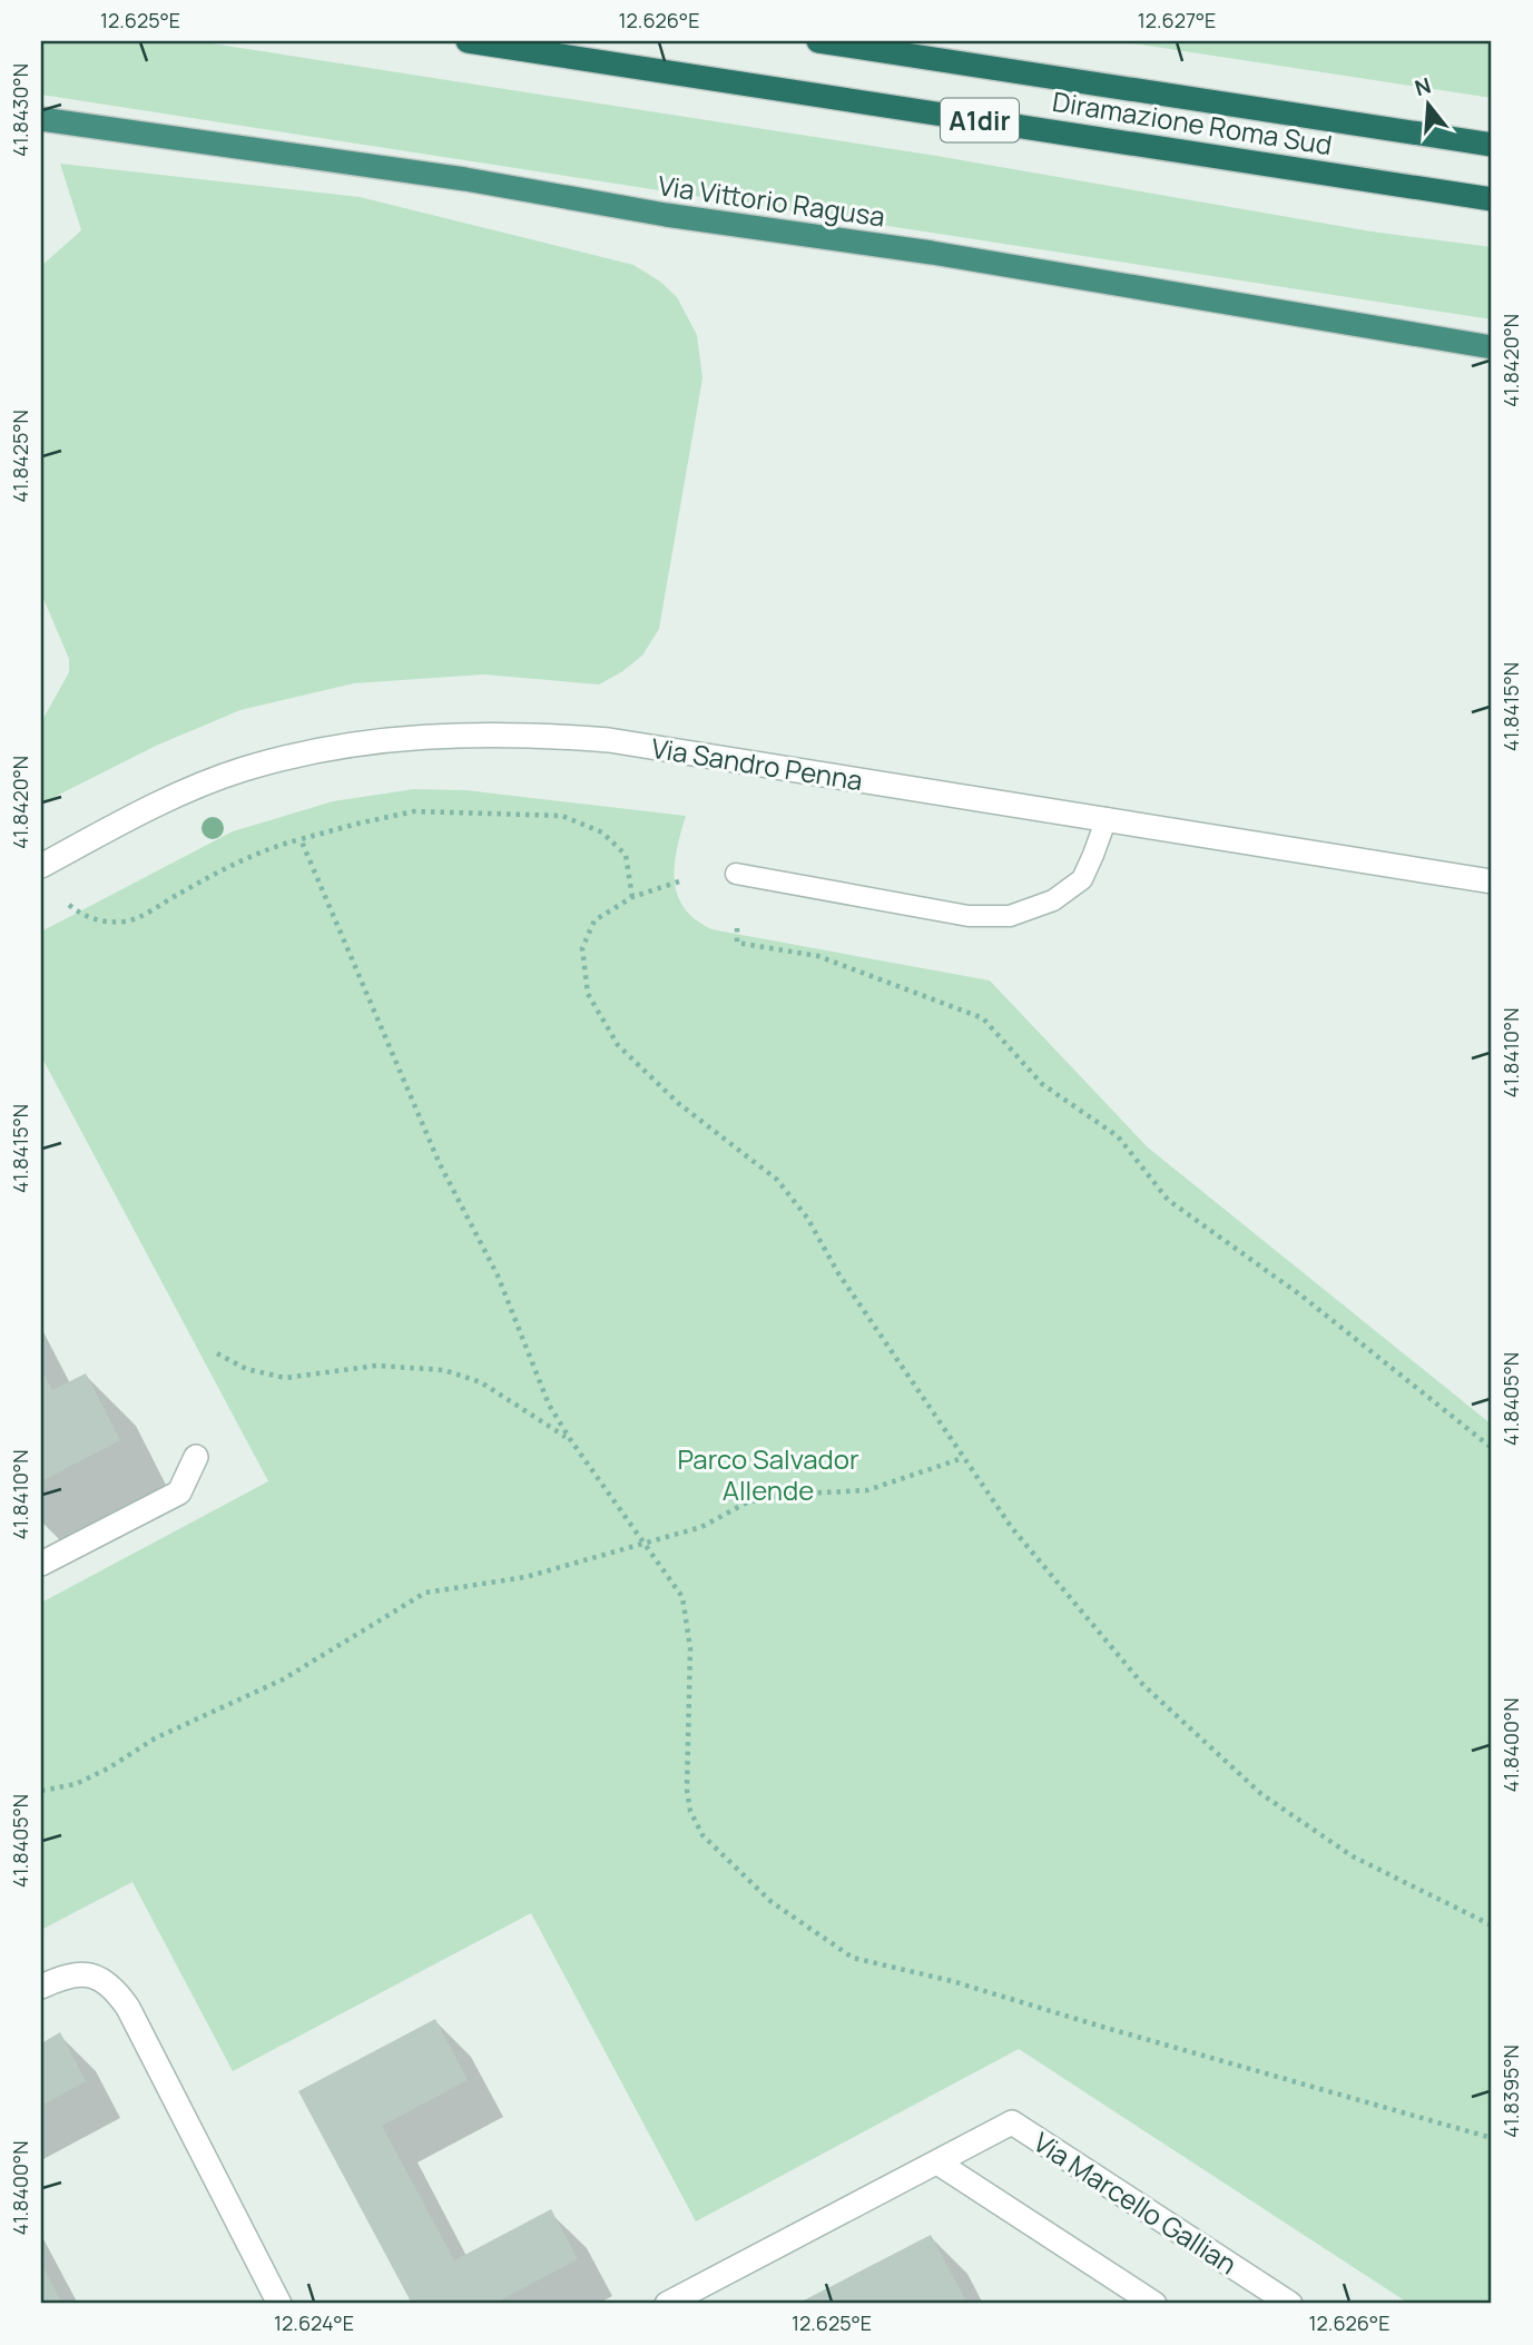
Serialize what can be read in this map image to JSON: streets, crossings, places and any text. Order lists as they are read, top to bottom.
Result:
{
  "streets": {
    "highway": ["A1dir", "Diramazione Roma Sud", "Via Vittorio Ragusa"],
    "street": ["Via Sandro Penna", "Via Marcello Gallian"]
  },
  "parks": ["Parco Salvador Allende"],
  "north": "top",
  "coordinates": [
    "12.625°E",
    "12.626°E",
    "12.627°E",
    "41.8430°N",
    "41.8420°N",
    "41.8425°N",
    "41.8415°N",
    "41.8410°N",
    "41.8405°N",
    "41.8400°N",
    "41.8395°N",
    "12.624°E"
  ]
}
